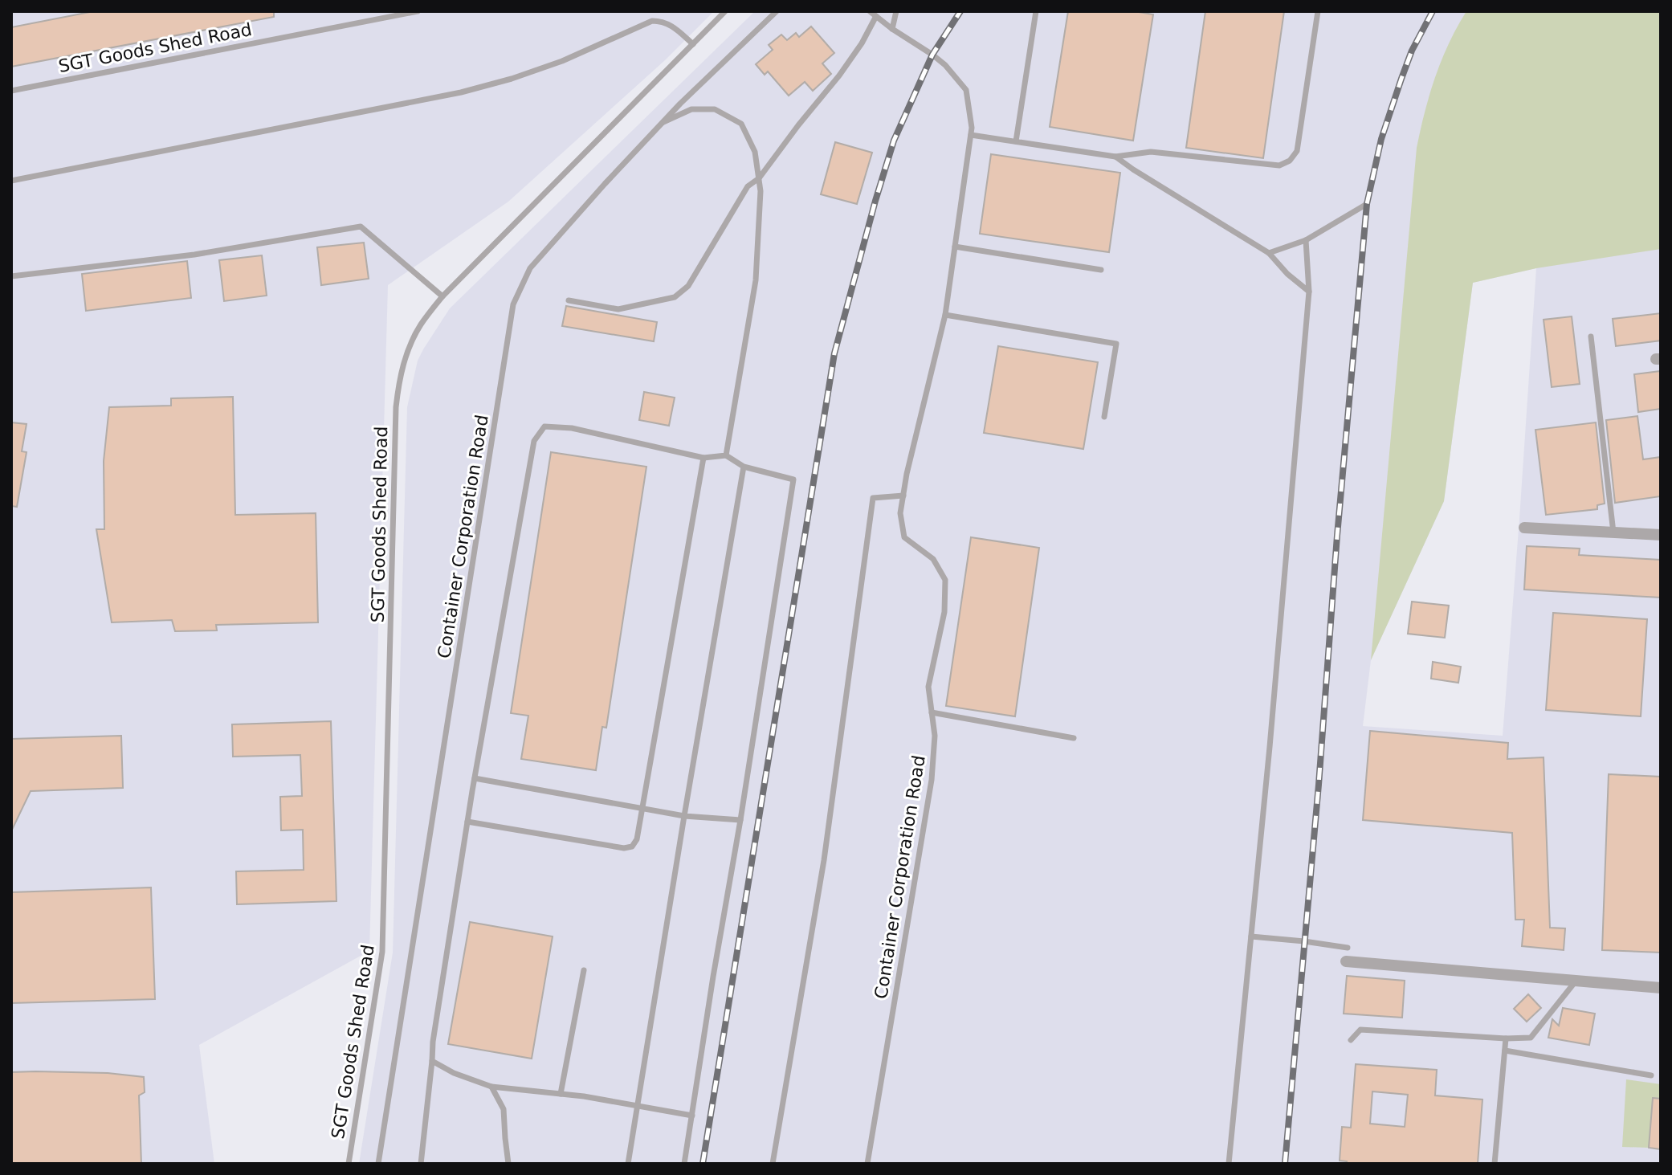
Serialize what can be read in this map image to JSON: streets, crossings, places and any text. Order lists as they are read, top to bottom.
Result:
{
  "streets": {
    "lane": ["SGT Goods Shed Road", "Container Corporation Road"]
  }
}
